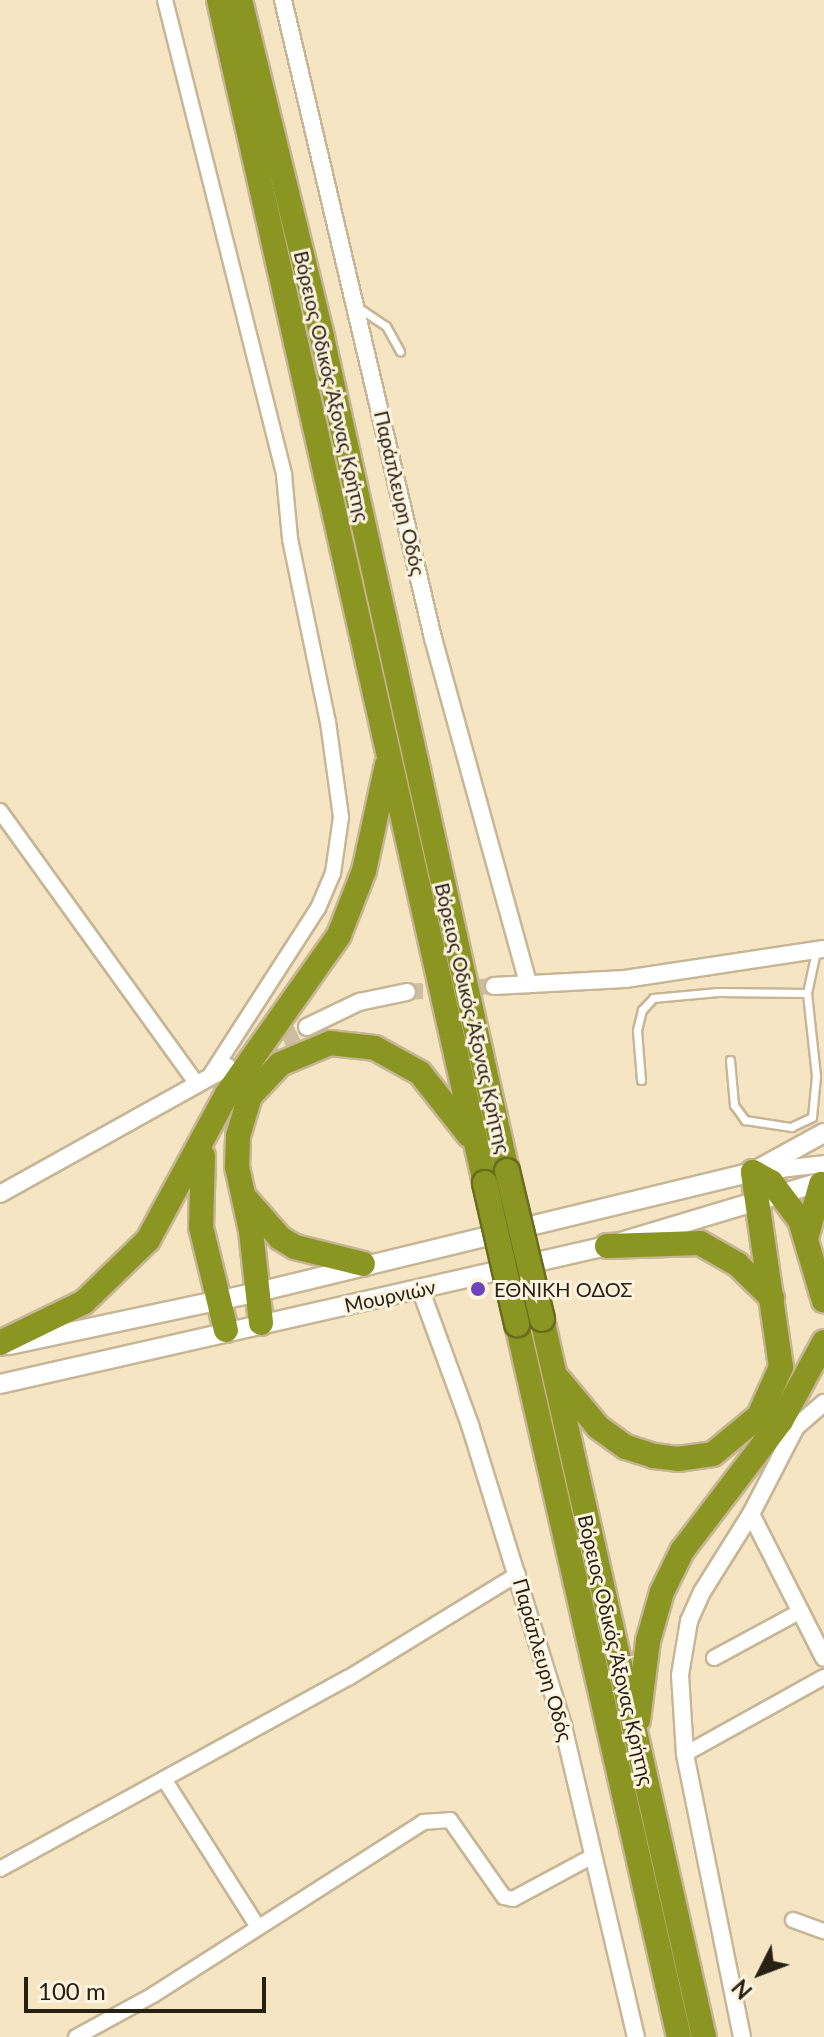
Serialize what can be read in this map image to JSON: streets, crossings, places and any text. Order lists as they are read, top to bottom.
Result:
{
  "streets": {
    "highway": ["Βόρειος Οδικός Άξονας Κρήτης"],
    "main road": ["Μουρνιών"],
    "street": ["Παράπλευρη Οδός"]
  },
  "crossings": [
    ["Παράπλευρη Οδός", "Μουρνιών"]
  ],
  "places": ["ΕΘΝΙΚΗ ΟΔΟΣ"],
  "scale_bar": "100 m",
  "north": "bottom left"
}
